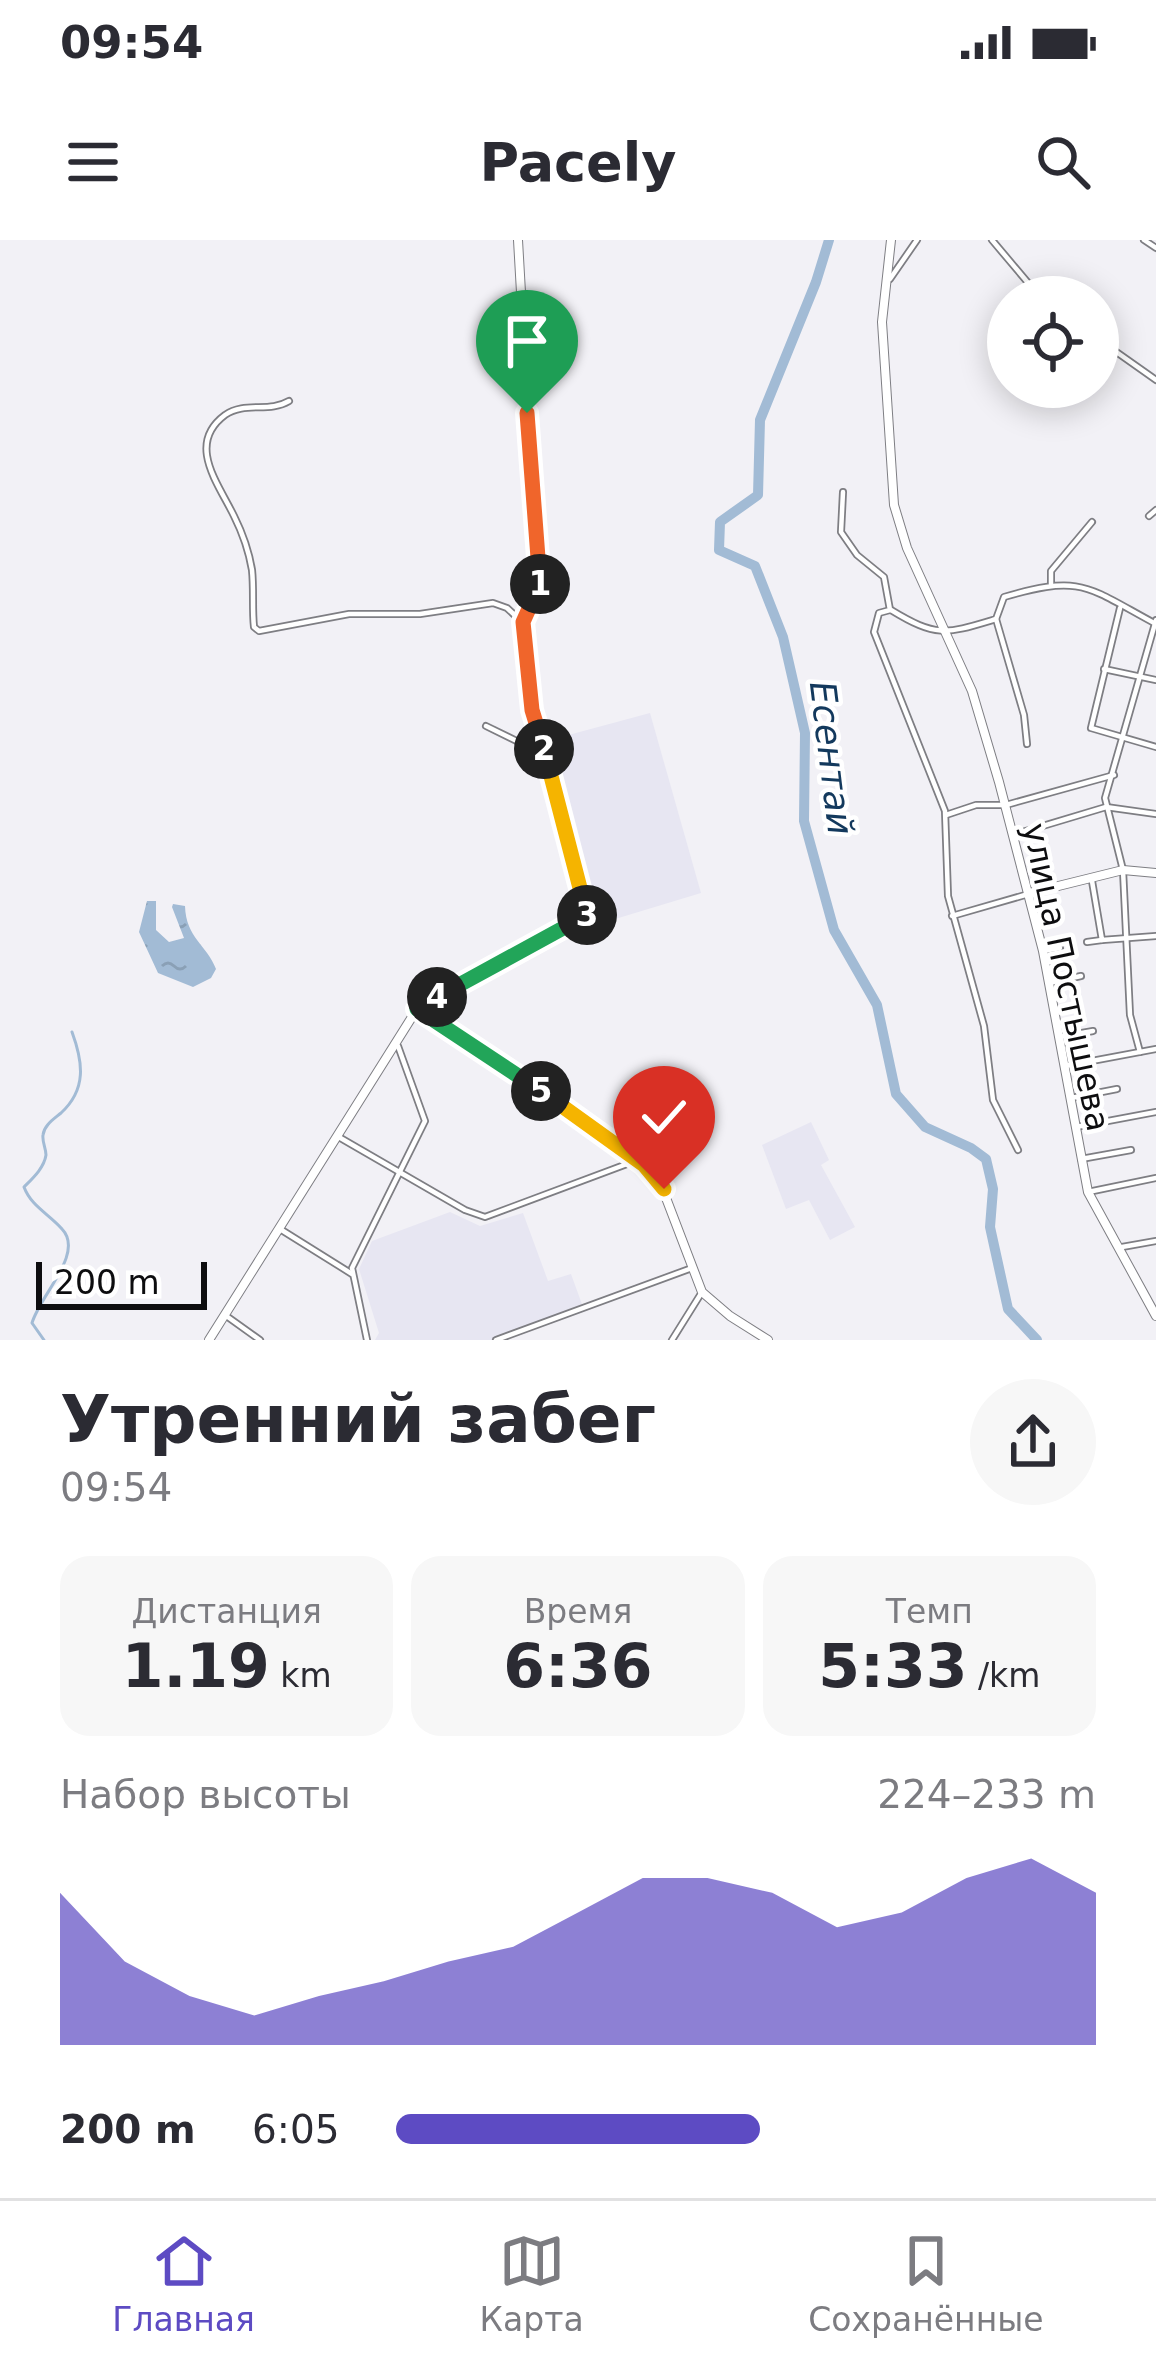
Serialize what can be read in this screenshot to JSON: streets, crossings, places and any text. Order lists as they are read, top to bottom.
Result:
{
  "streets": {
    "street": ["улица Постышева"]
  },
  "water": ["Есентай"],
  "scale_bar": "200 m",
  "page": {
    "status": "09:54",
    "header": "Pacely",
    "pins": [
      "1",
      "2",
      "3",
      "4",
      "5"
    ],
    "scale": "200 m",
    "heading": ["Утренний забег", "09:54"],
    "stats": [
      ["Дистанция", "1.19 km"],
      ["Время", "6:36"],
      ["Темп", "5:33 /km"]
    ],
    "chart": ["Набор высоты", "224–233 m"],
    "list": [
      {
        "name": "200 m",
        "note": "6:05"
      }
    ],
    "tabs": ["Главная", "Карта", "Сохранённые"]
  }
}
